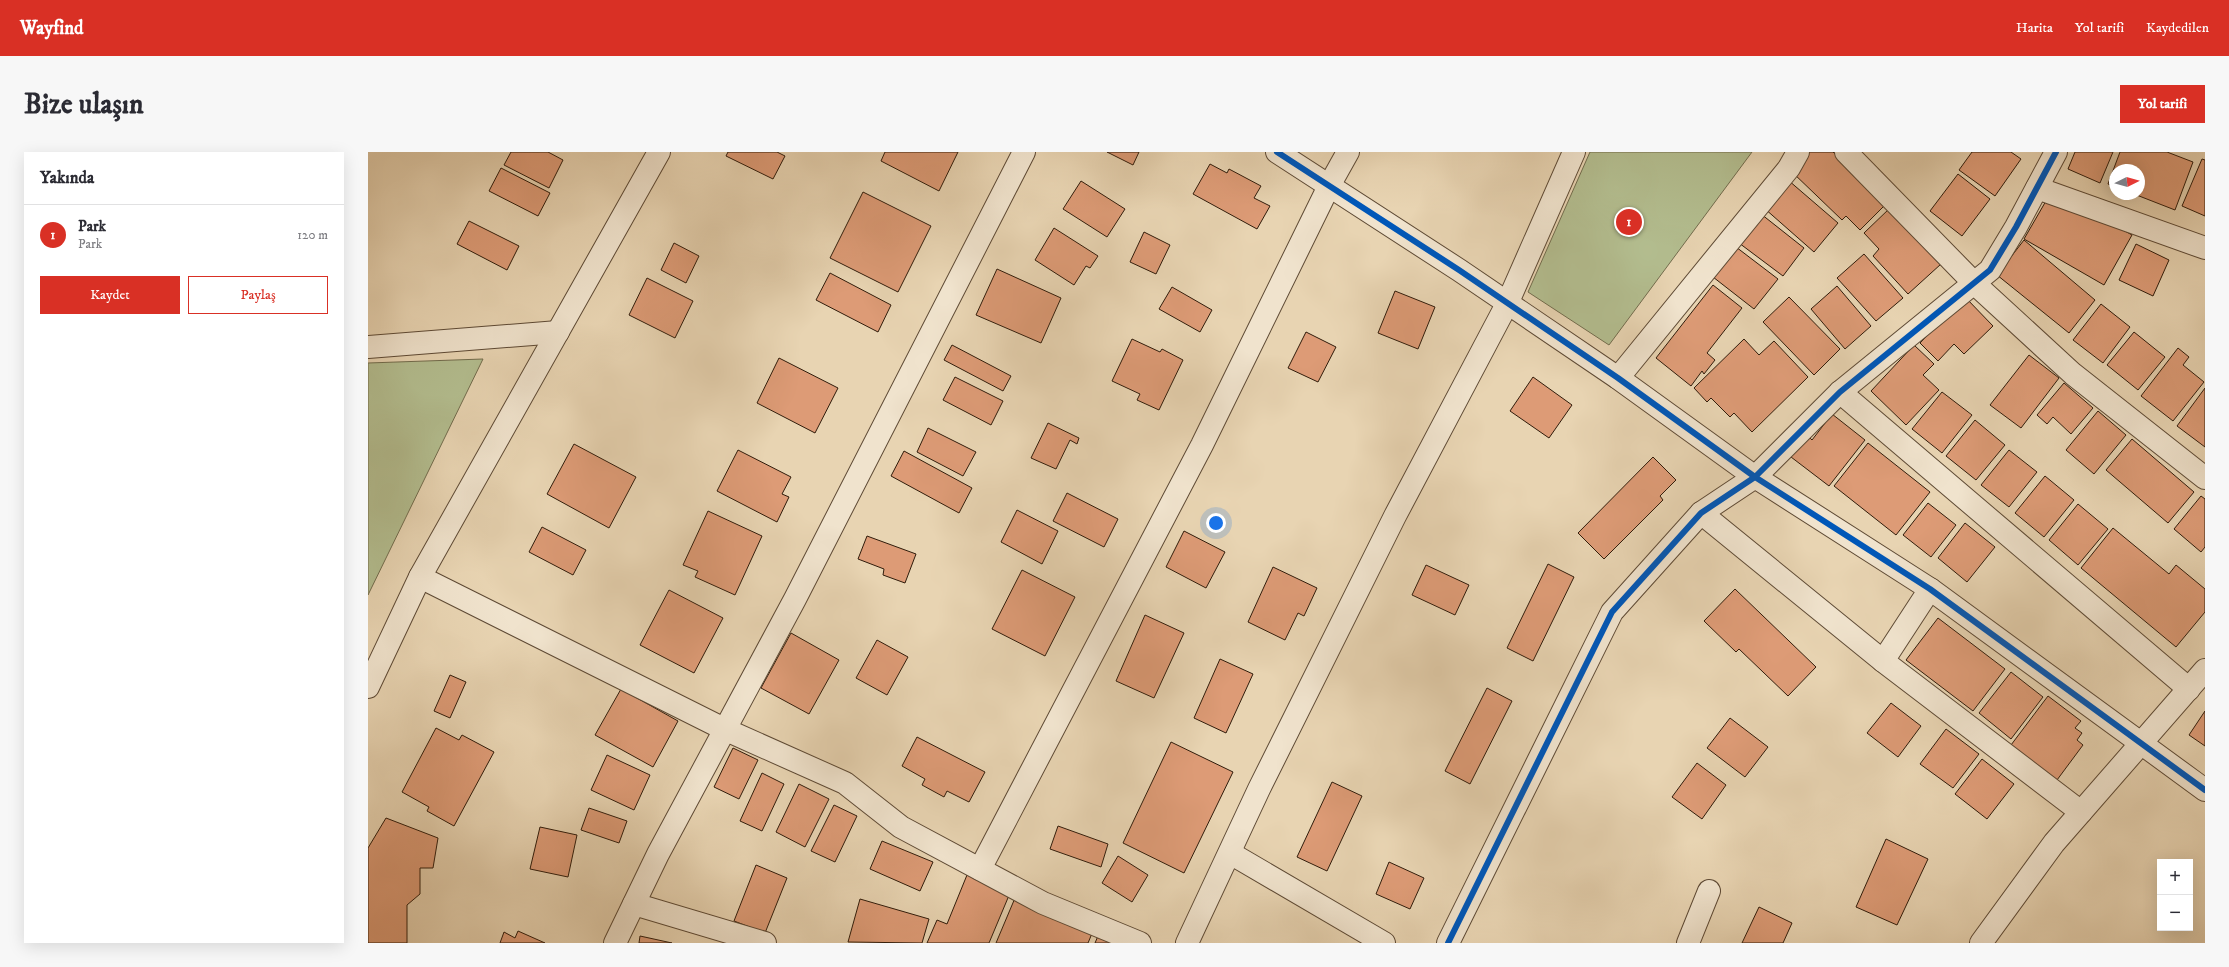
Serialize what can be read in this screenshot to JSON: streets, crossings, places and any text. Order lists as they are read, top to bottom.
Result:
{
  "north": "right",
  "page": {
    "header": "Wayfind",
    "nav": ["Harita", "Yol tarifi", "Kaydedilen"],
    "buttons": [
      "Yol tarifi",
      ["Kaydet", "Paylaş"]
    ],
    "title": "Bize ulaşın",
    "heading": "Yakında",
    "list": [
      {
        "mark": "1",
        "name": "Park",
        "note": "Park",
        "value": "120 m"
      }
    ],
    "pins": "1",
    "map_buttons": ["+", "−"]
  }
}
